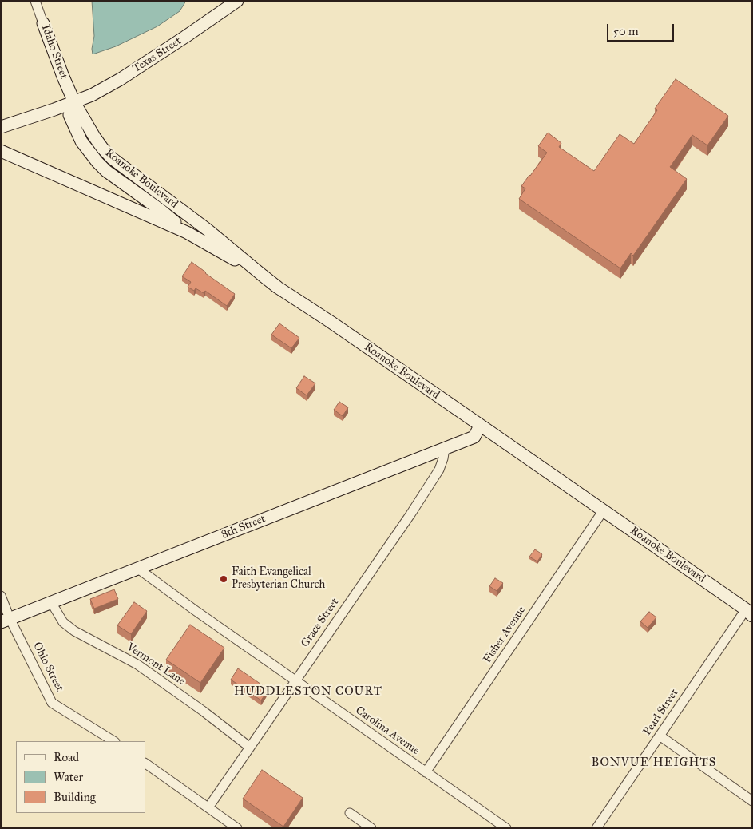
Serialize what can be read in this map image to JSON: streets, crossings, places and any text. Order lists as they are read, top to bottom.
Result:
{
  "streets": {
    "main road": [
      "Idaho Street",
      "Texas Street",
      "Roanoke Boulevard",
      "8th Street"
    ],
    "street": [
      "Grace Street",
      "Fisher Avenue",
      "Vermont Lane",
      "Ohio Street",
      "Pearl Street",
      "Carolina Avenue"
    ]
  },
  "crossings": [
    ["Idaho Street", "Texas Street"],
    ["Idaho Street", "Roanoke Boulevard"],
    ["Texas Street", "Roanoke Boulevard"],
    ["Roanoke Boulevard", "8th Street"],
    ["Roanoke Boulevard", "Fisher Avenue"],
    ["Roanoke Boulevard", "Pearl Street"],
    ["8th Street", "Grace Street"],
    ["8th Street", "Vermont Lane"],
    ["8th Street", "Ohio Street"],
    ["8th Street", "Carolina Avenue"],
    ["Grace Street", "Vermont Lane"],
    ["Grace Street", "Carolina Avenue"],
    ["Fisher Avenue", "Carolina Avenue"]
  ],
  "districts": ["HUDDLESTON COURT", "BONVUE HEIGHTS"],
  "places": ["Faith Evangelical Presbyterian Church"],
  "legend": ["Road", "Water", "Building"],
  "scale_bar": "50 m"
}
